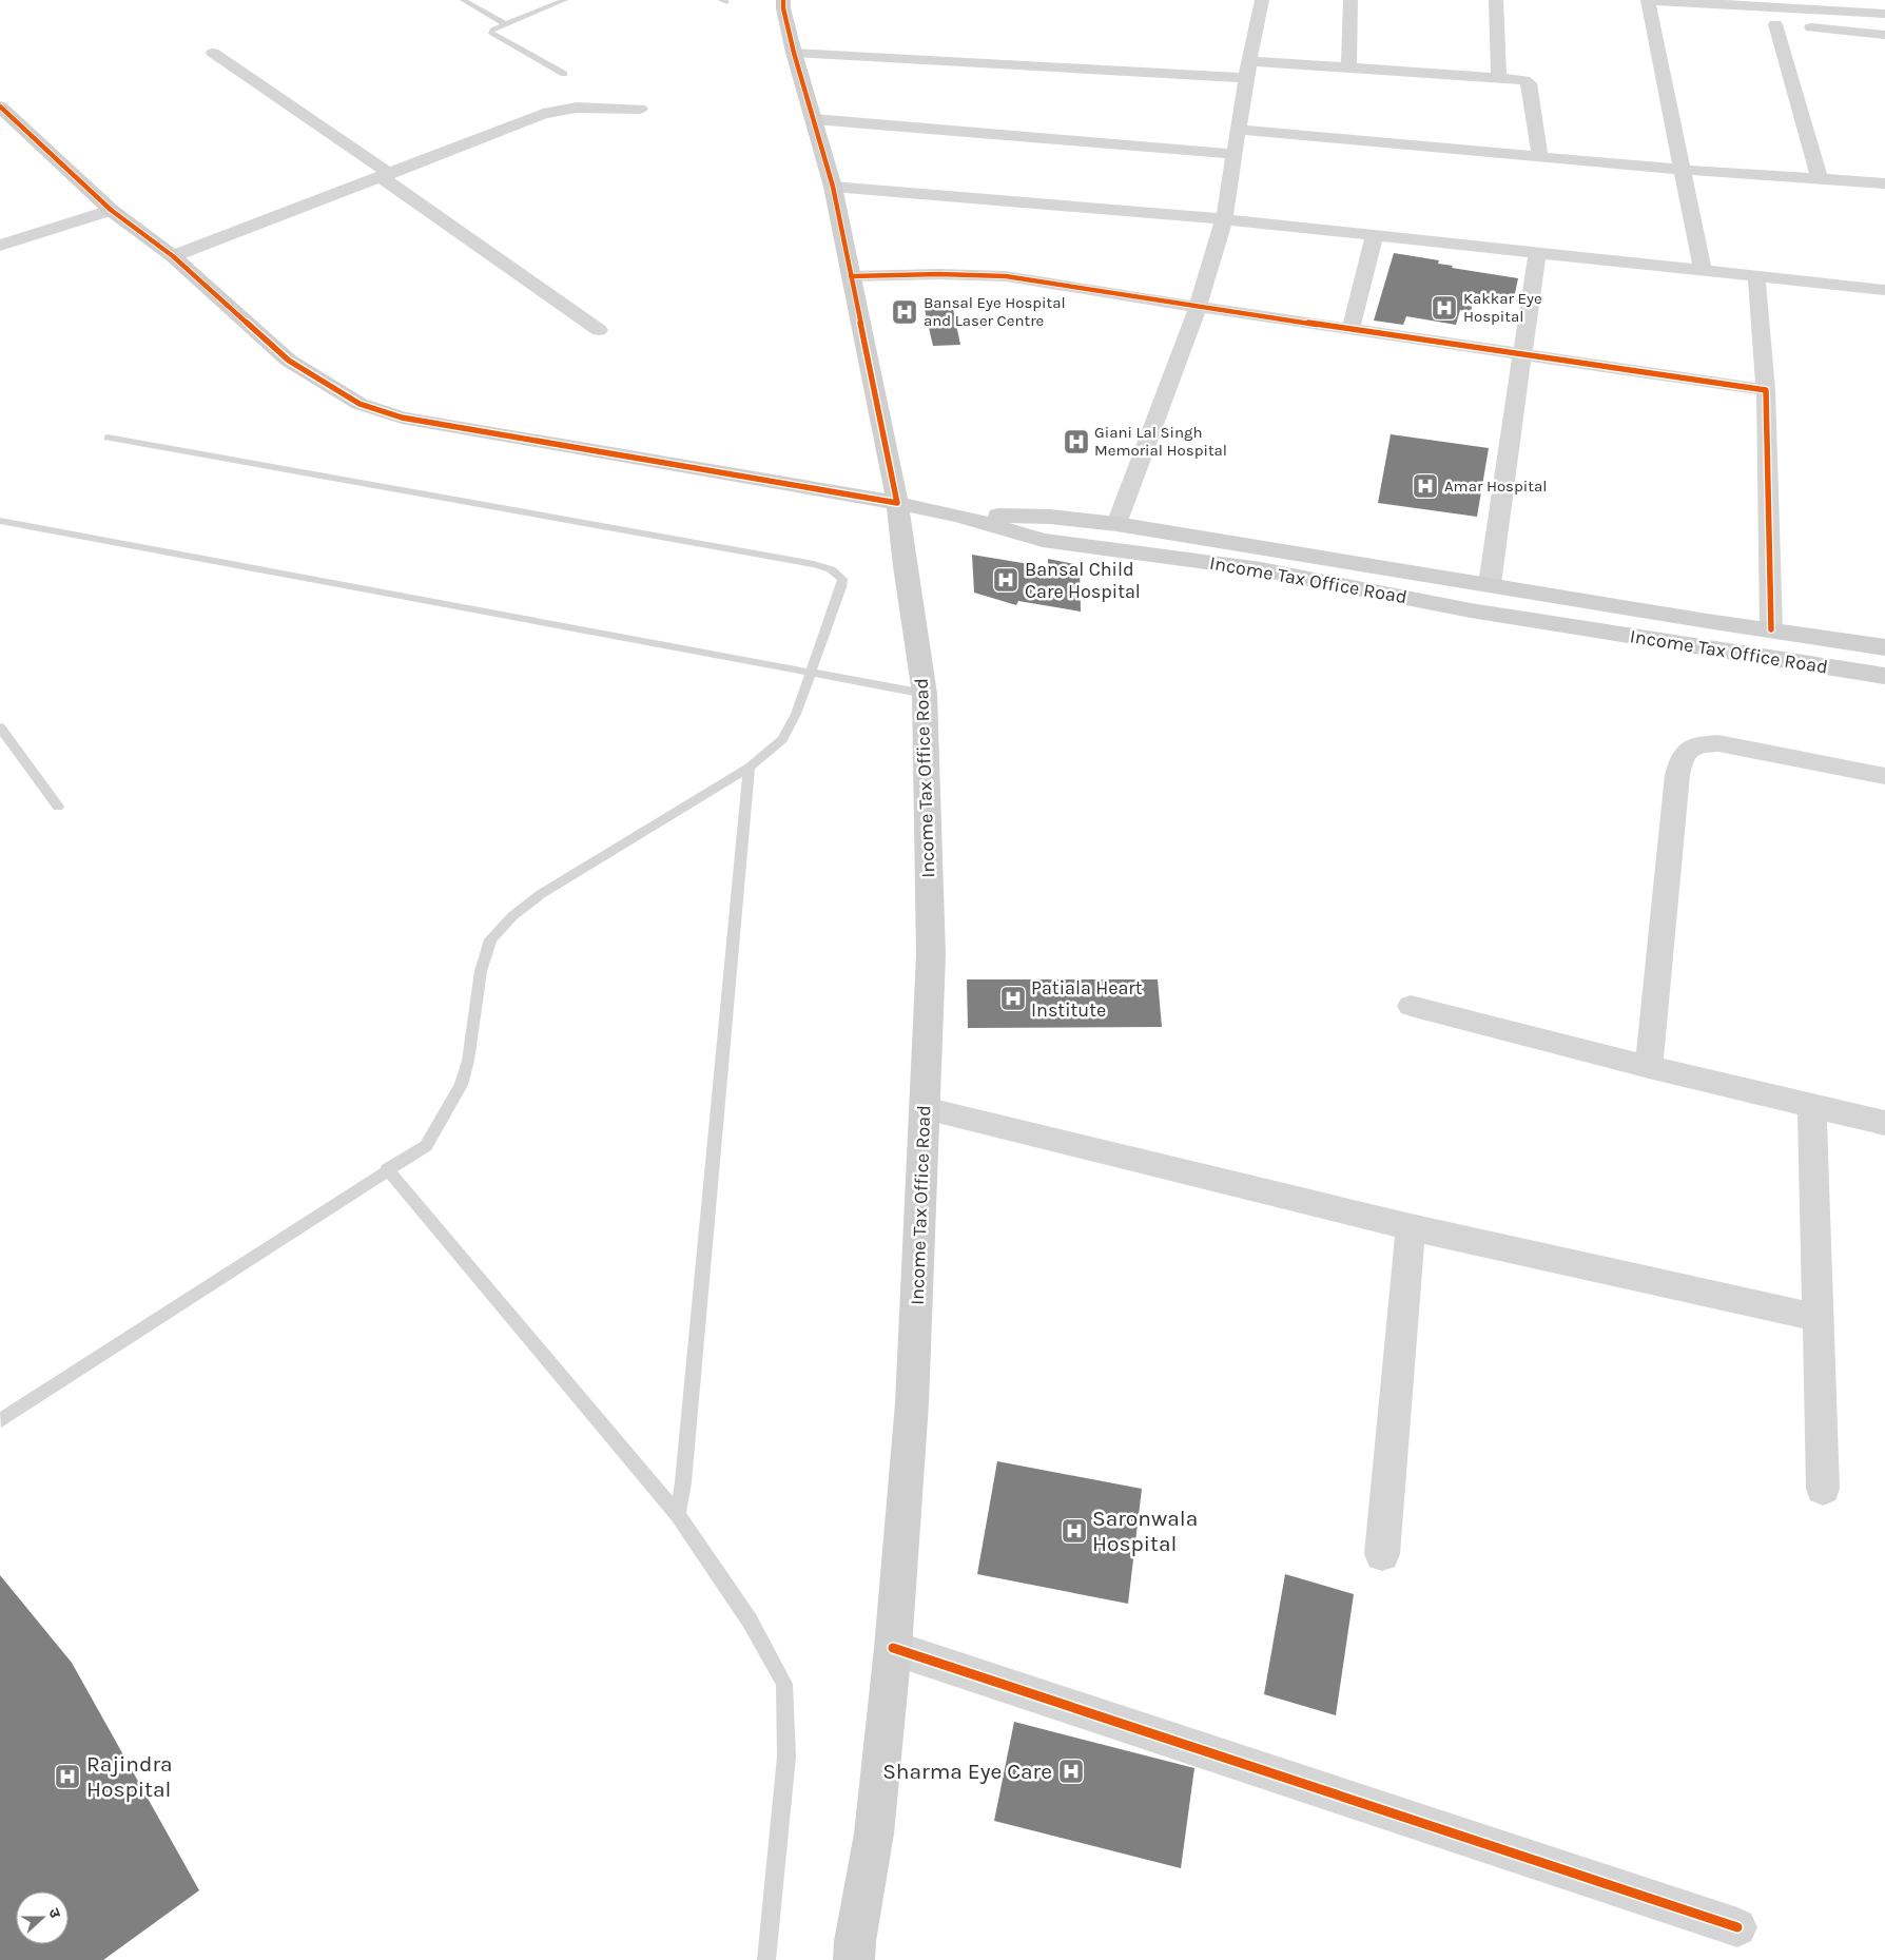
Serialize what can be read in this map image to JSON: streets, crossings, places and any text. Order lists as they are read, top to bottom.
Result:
{
  "streets": {
    "main road": ["Income Tax Office Road"]
  },
  "places": {
    "hospital": [
      "Kakkar Eye Hospital",
      "Bansal Eye Hospital and Laser Centre",
      "Giani Lal Singh Memorial Hospital",
      "Amar Hospital",
      "Bansal Child Care Hospital",
      "Patiala Heart Institute",
      "Saronwala Hospital",
      "Sharma Eye Care",
      "Rajindra Hospital"
    ]
  },
  "north": "right"
}
